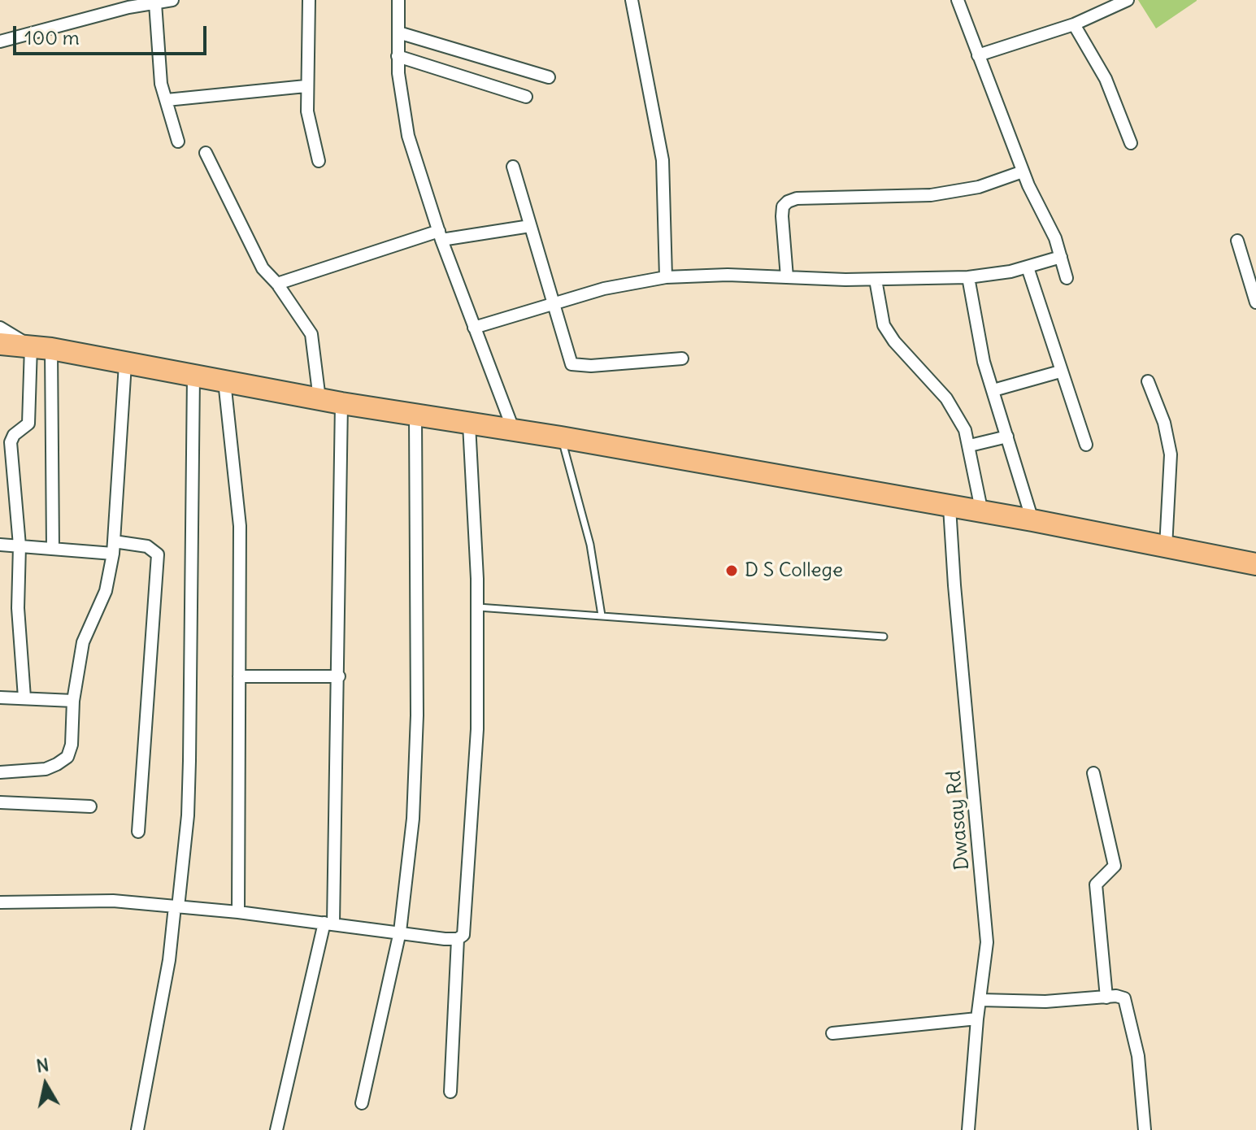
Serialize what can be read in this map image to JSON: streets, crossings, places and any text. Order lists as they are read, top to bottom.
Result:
{
  "streets": {
    "street": ["Dwasay Rd"]
  },
  "places": ["D S College"],
  "scale_bar": "100 m",
  "north": "top"
}
